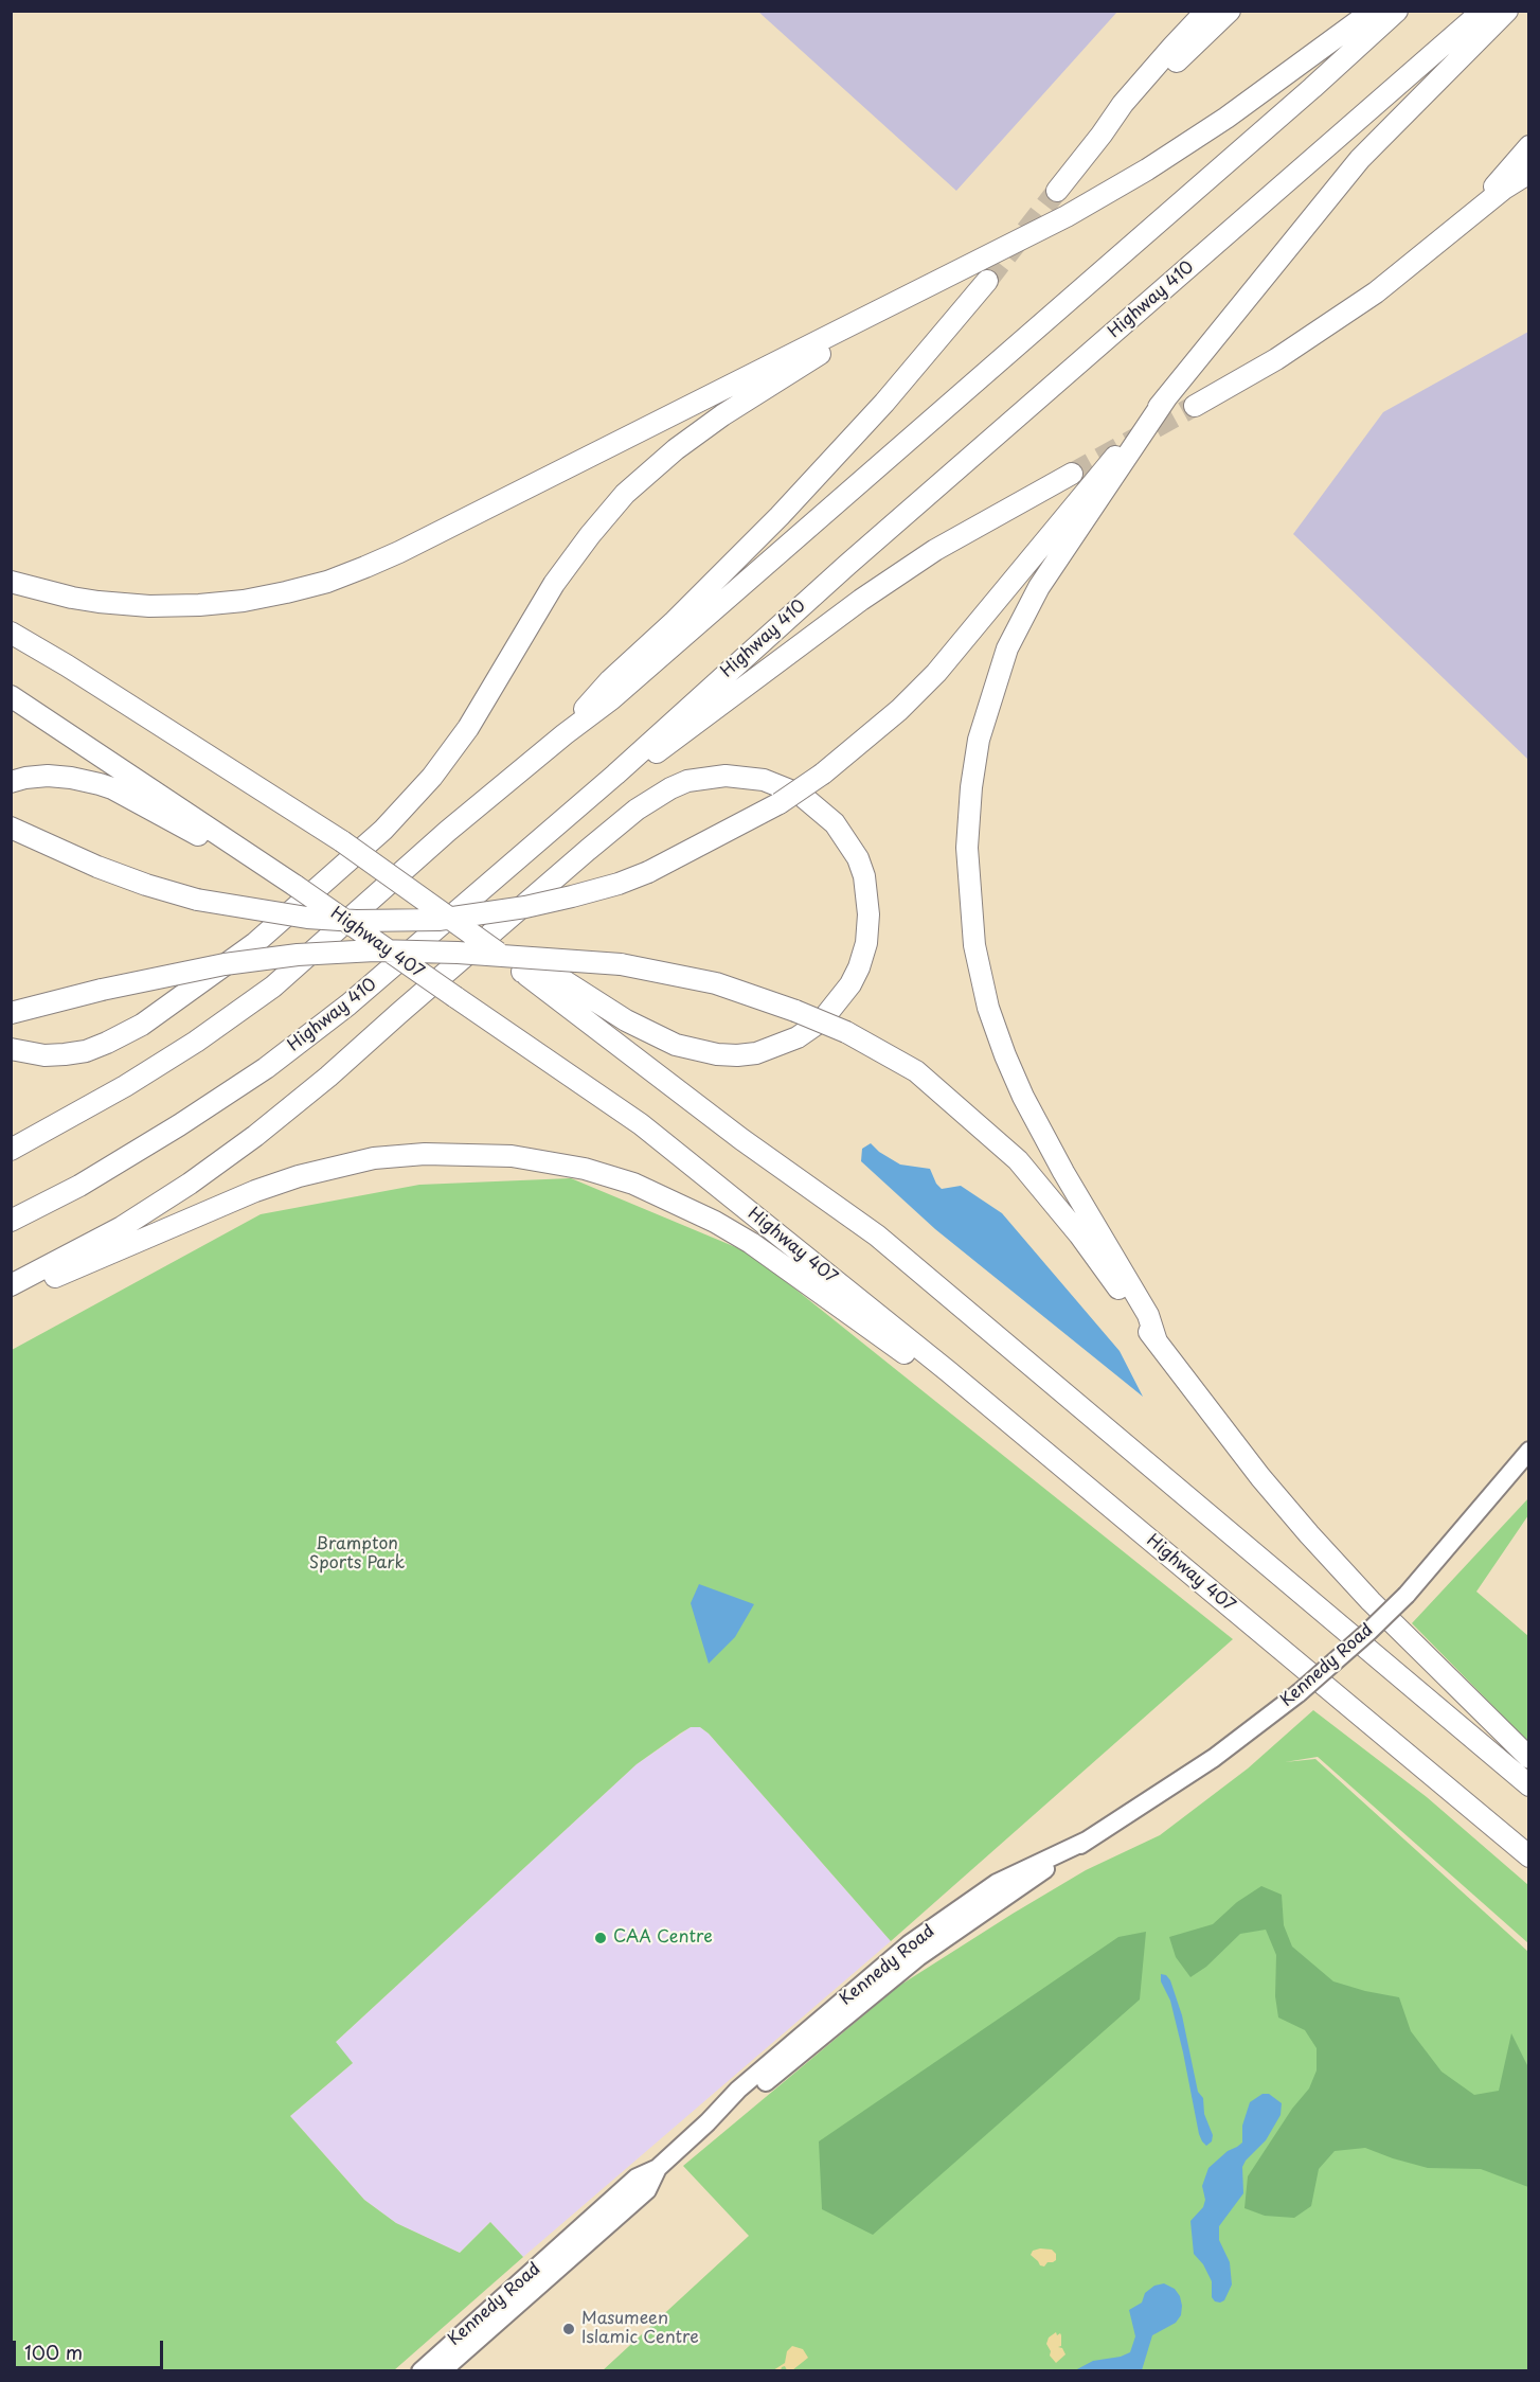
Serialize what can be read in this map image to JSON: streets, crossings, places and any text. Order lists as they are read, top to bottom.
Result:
{
  "streets": {
    "highway": ["Highway 410", "Highway 407"],
    "main road": ["Kennedy Road"]
  },
  "parks": ["Brampton Sports Park"],
  "places": ["CAA Centre", "Masumeen Islamic Centre"],
  "scale_bar": "100 m"
}
